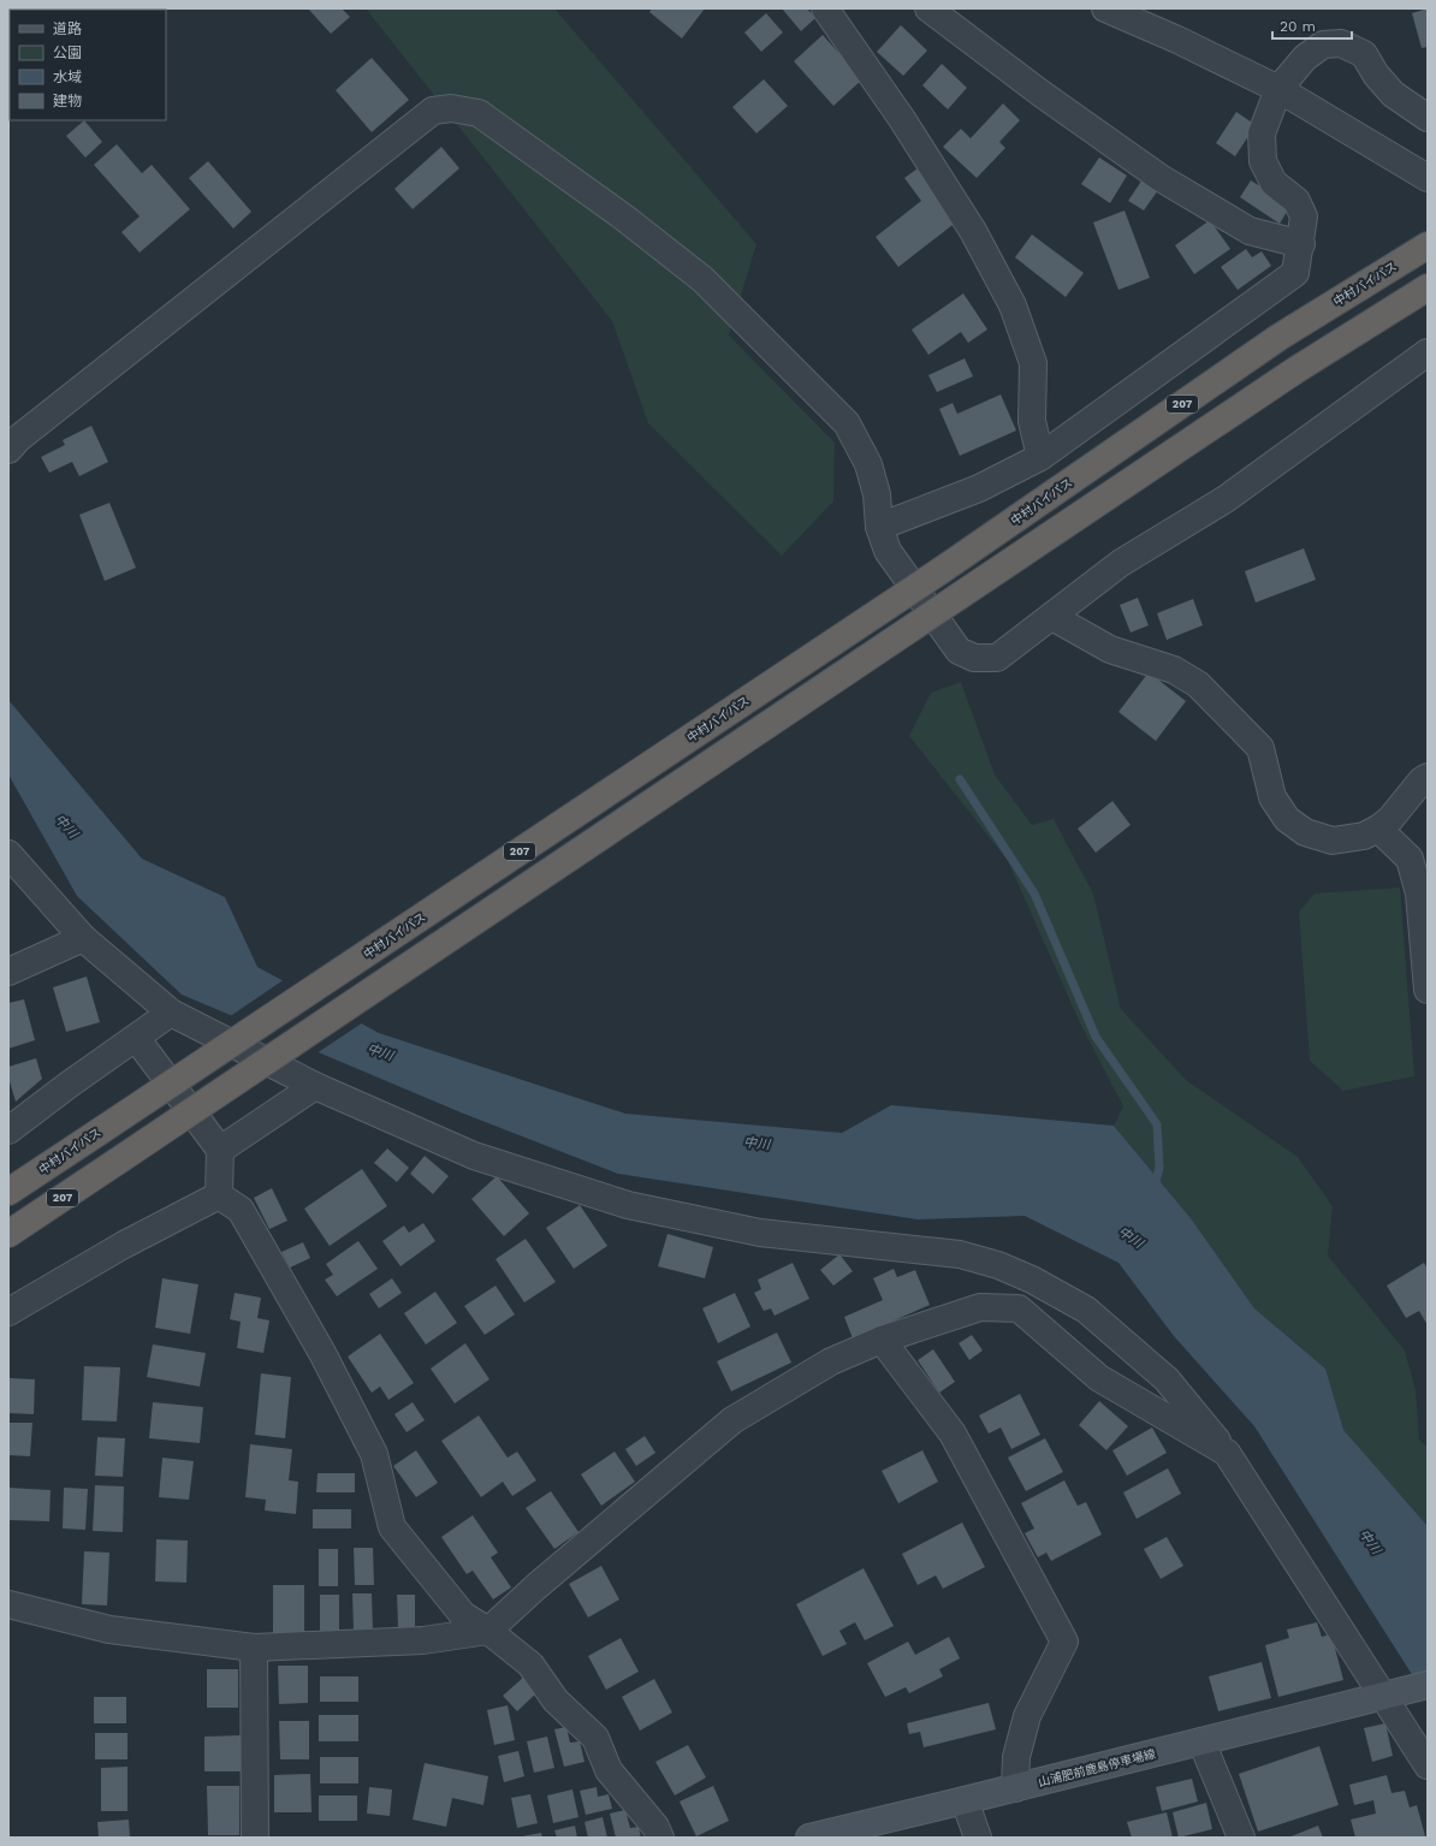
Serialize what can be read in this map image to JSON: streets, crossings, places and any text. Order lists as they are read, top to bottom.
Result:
{
  "streets": {
    "highway": ["中村バイパス", "207"],
    "main road": ["山浦肥前鹿島停車場線"]
  },
  "water": ["中川"],
  "legend": [
    "道路",
    "公園",
    "水域",
    "建物"
  ],
  "scale_bar": "20 m"
}
